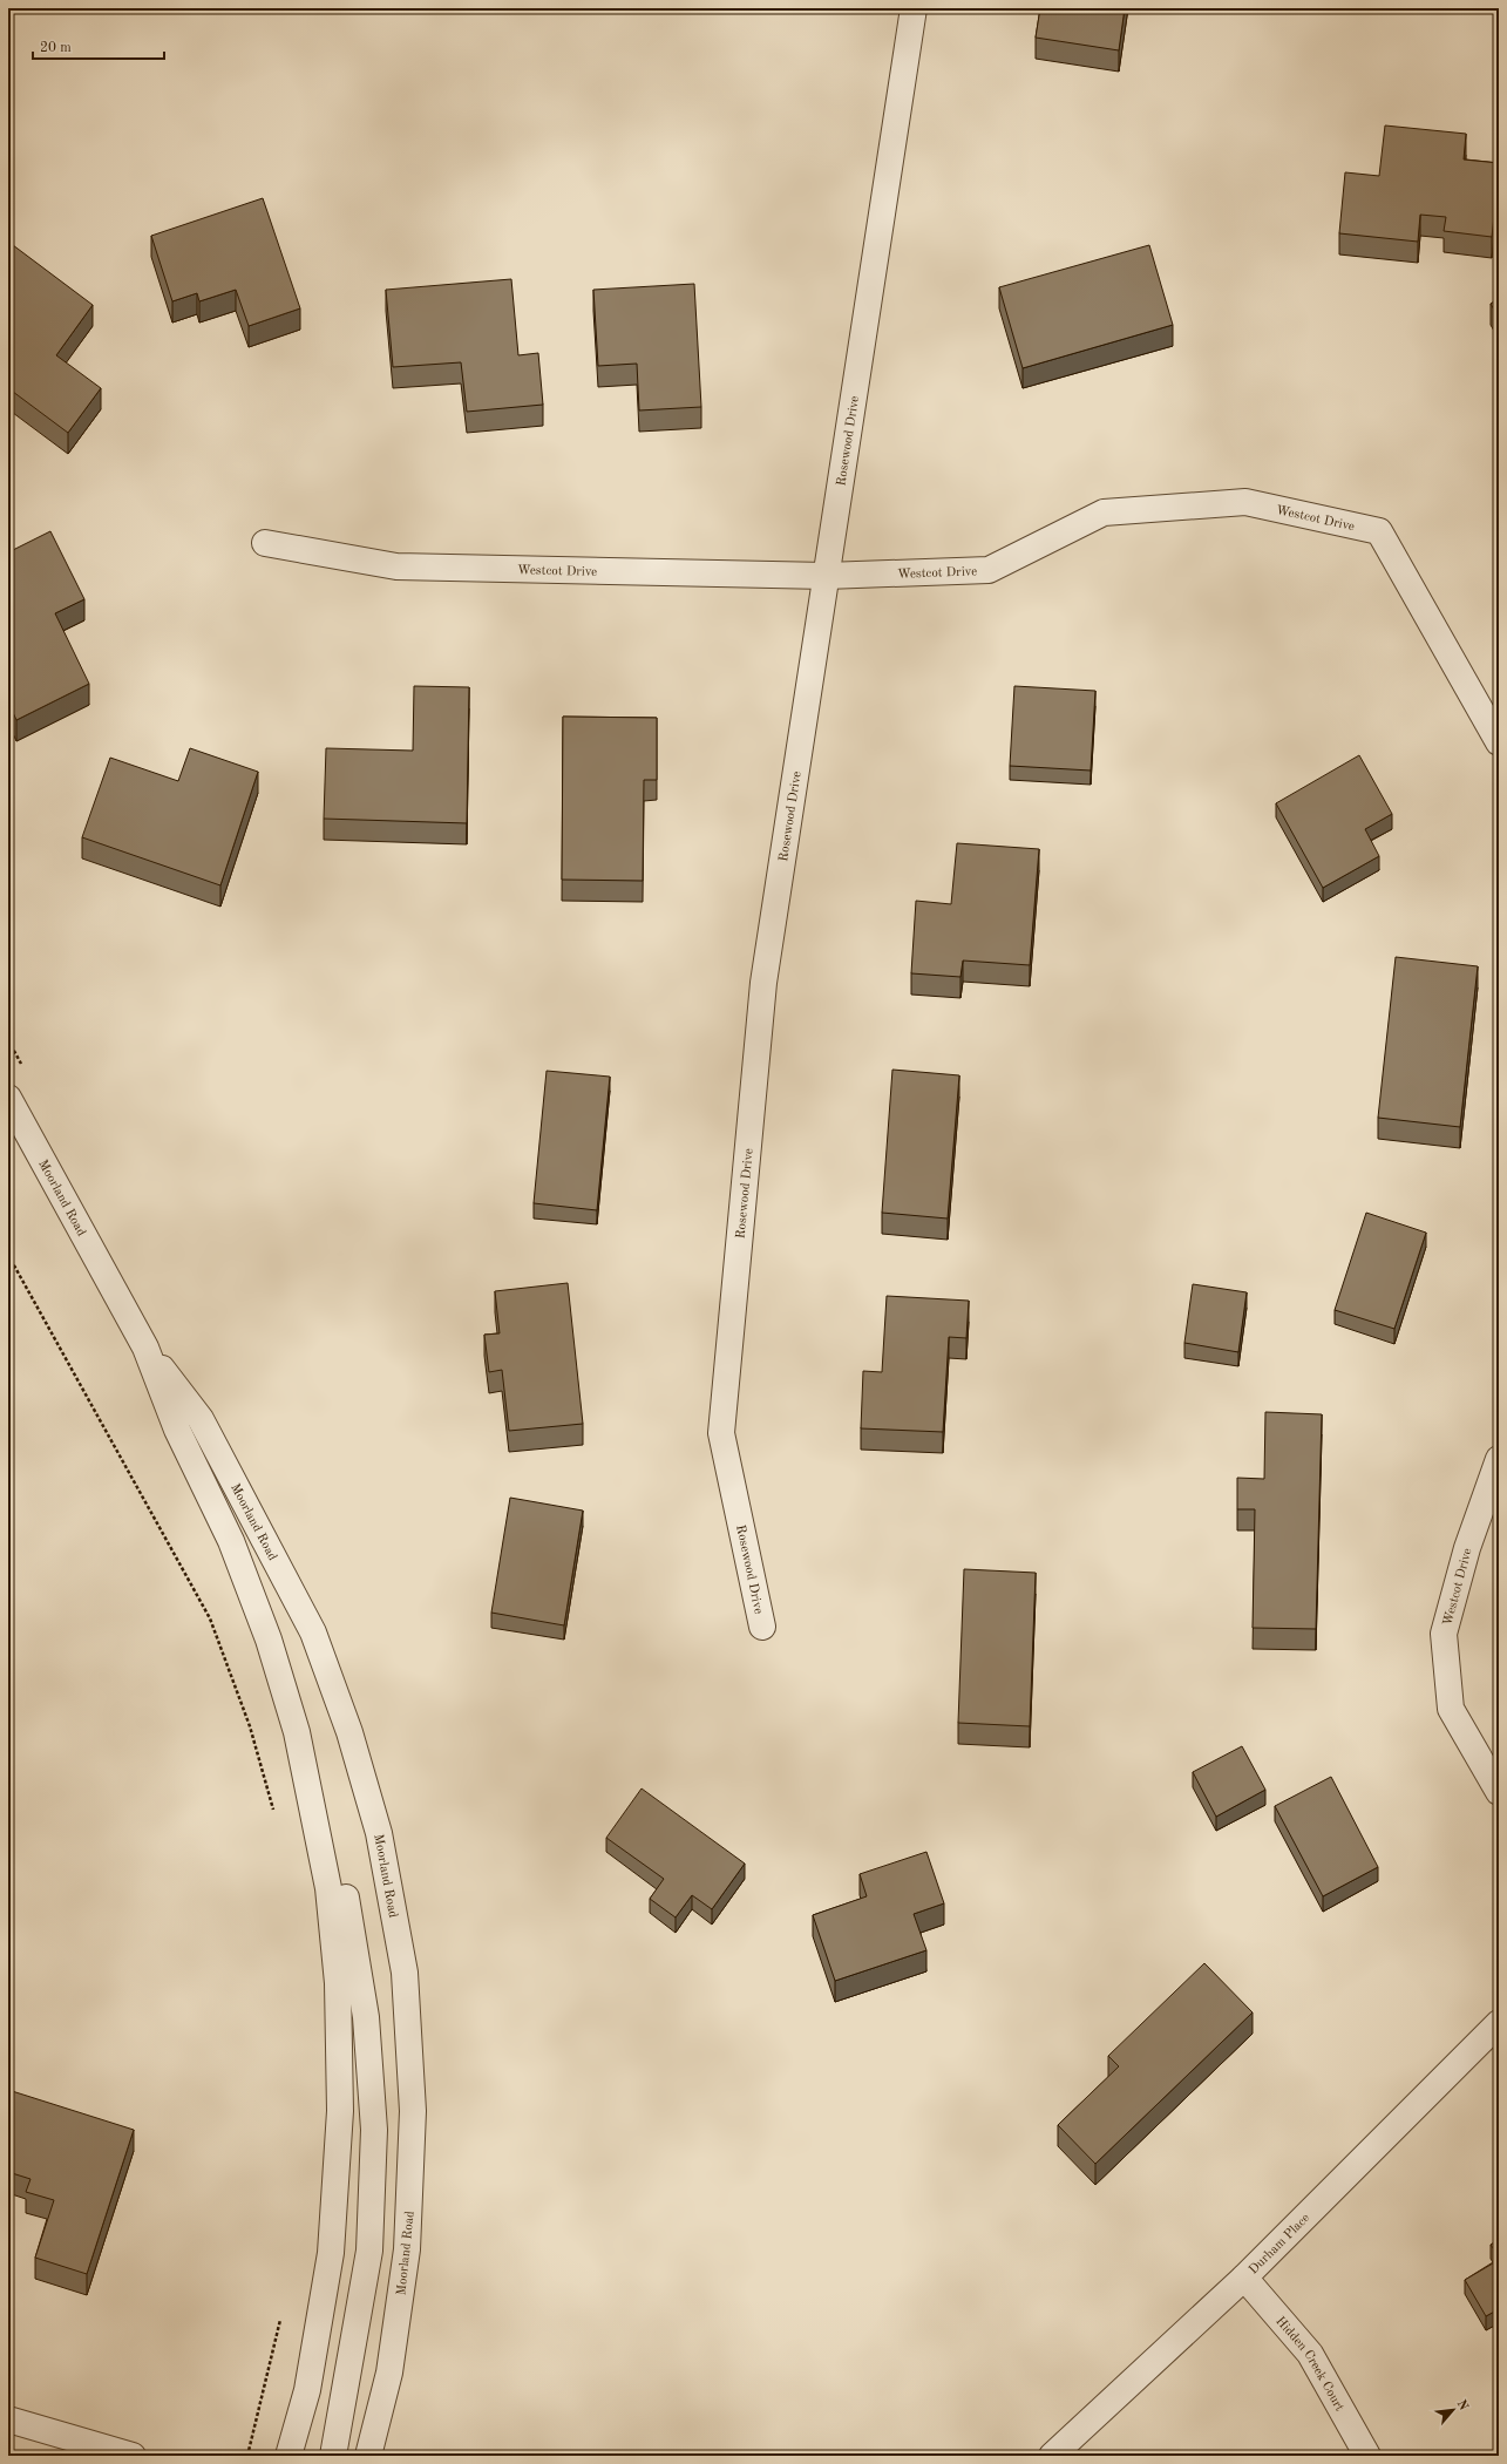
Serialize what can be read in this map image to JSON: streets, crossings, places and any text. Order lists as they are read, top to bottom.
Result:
{
  "streets": {
    "street": [
      "Rosewood Drive",
      "Westcot Drive",
      "Moorland Road",
      "Durham Place",
      "Hidden Creek Court"
    ]
  },
  "crossings": [
    ["Rosewood Drive", "Westcot Drive"],
    ["Durham Place", "Hidden Creek Court"]
  ],
  "scale_bar": "20 m",
  "north": "top right"
}
